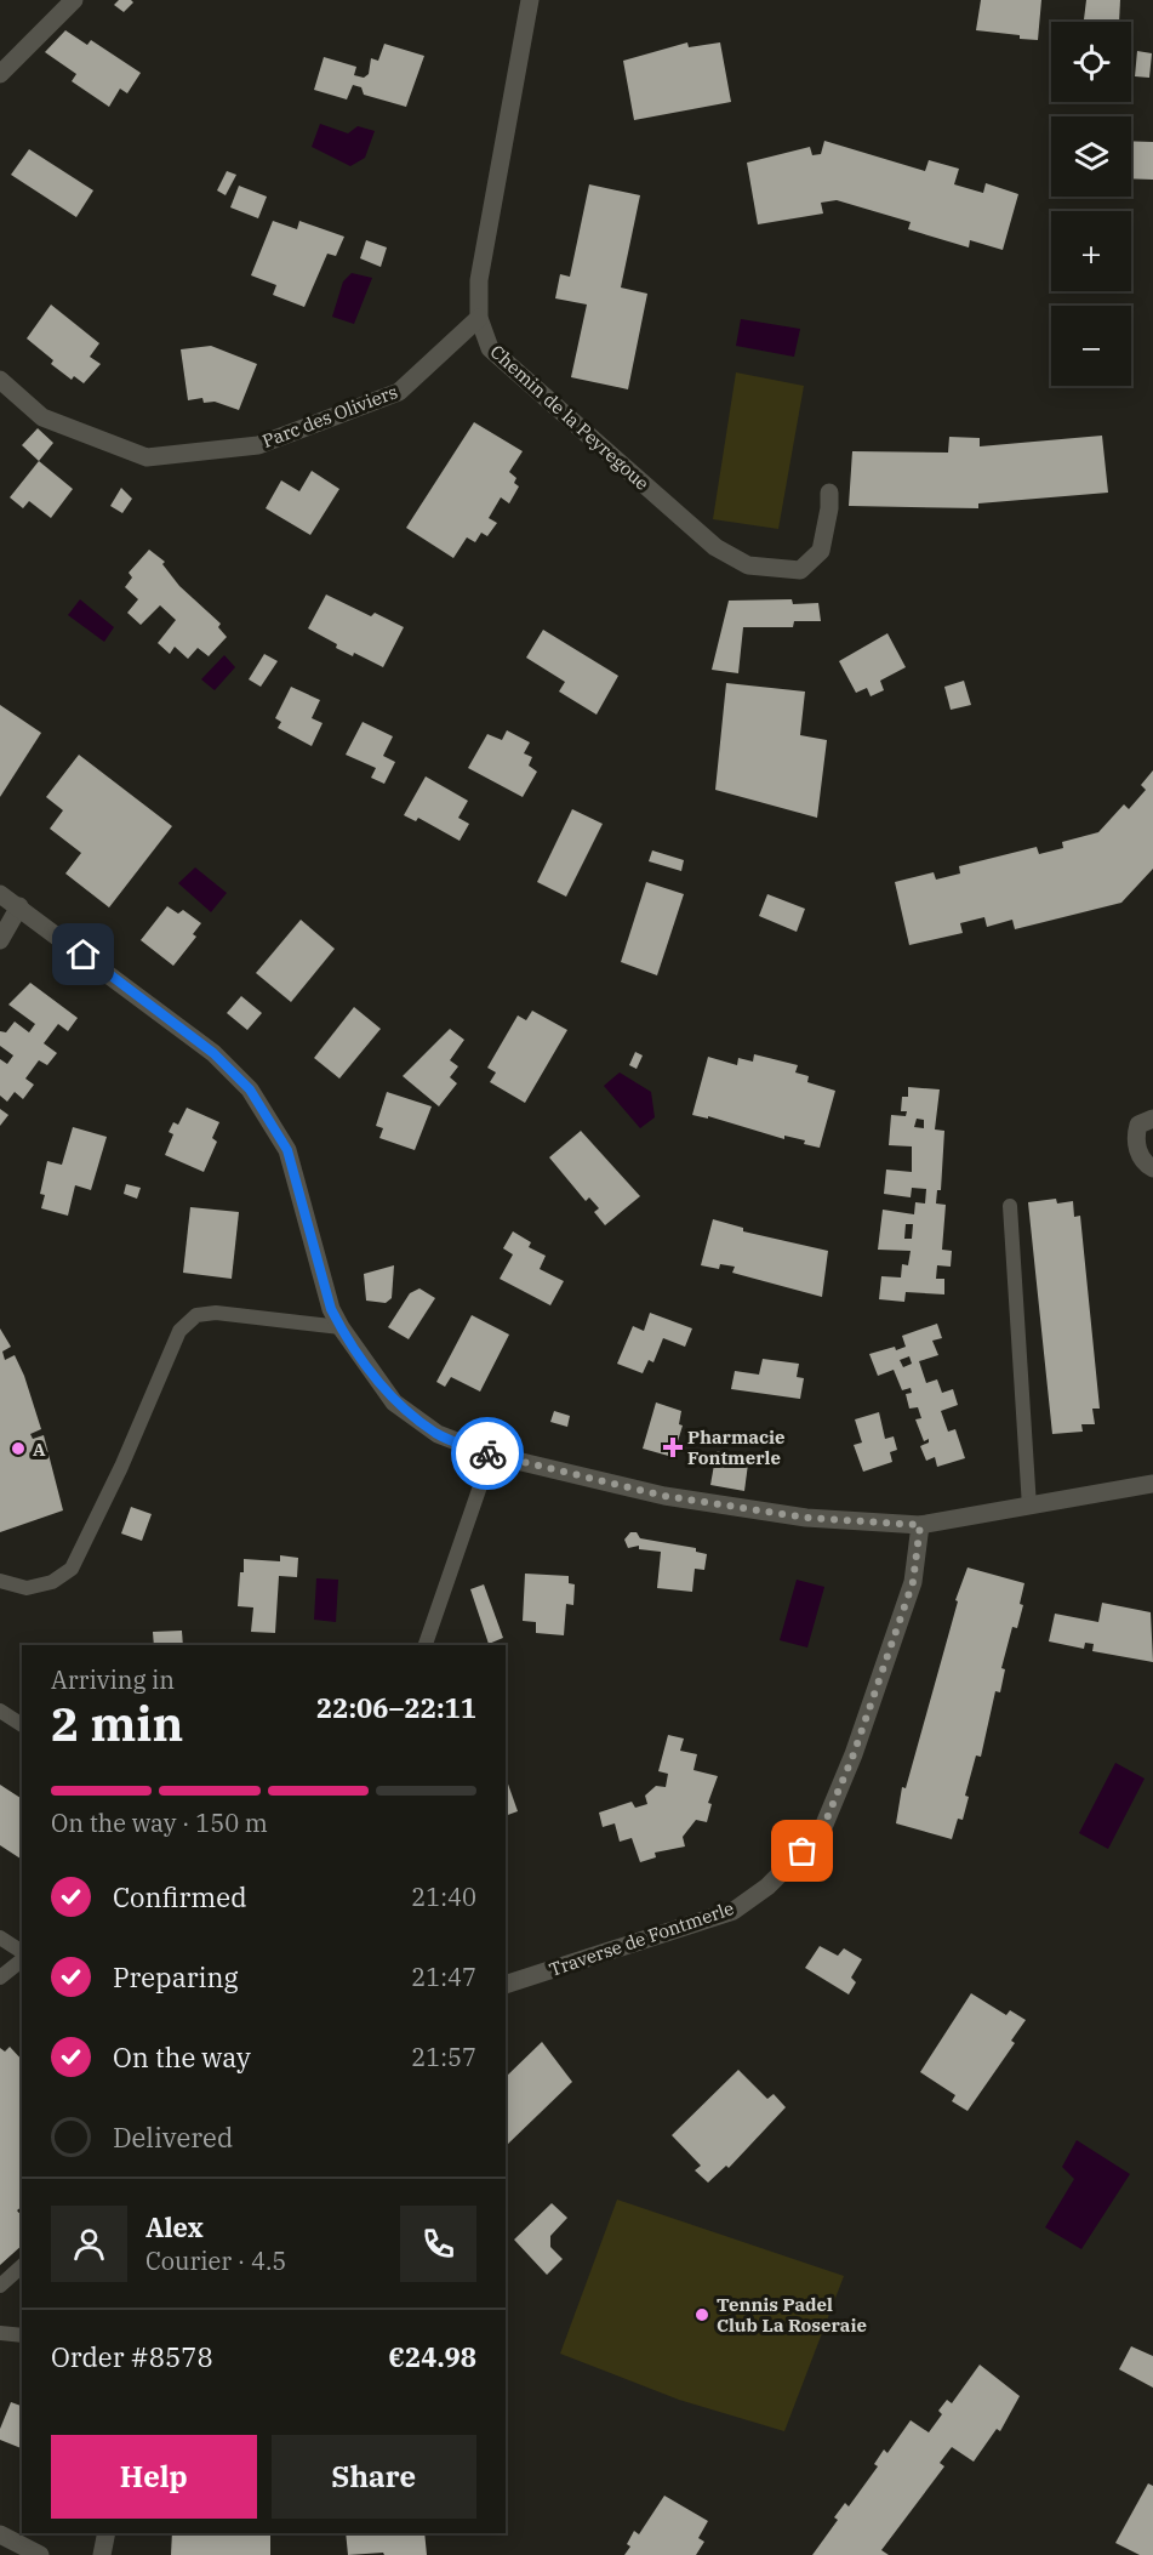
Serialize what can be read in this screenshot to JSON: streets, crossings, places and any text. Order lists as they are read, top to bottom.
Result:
{
  "streets": {
    "street": ["Parc des Oliviers", "Chemin de la Peyregoue", "Traverse de Fontmerle"]
  },
  "crossings": [
    ["Parc des Oliviers", "Chemin de la Peyregoue"]
  ],
  "places": {
    "health": ["Pharmacie Fontmerle"],
    "other": ["A", "Tennis Padel Club La Roseraie"]
  },
  "page": {
    "map_buttons": ["+", "−"],
    "heading": ["2 min", "Arriving in", "22:06–22:11"],
    "panel": [
      "Alex",
      "Courier · 4.5",
      "Order #8578",
      "€24.98"
    ],
    "bar": "On the way · 150 m",
    "list": [
      ["Confirmed", "21:40"],
      ["Preparing", "21:47"],
      ["On the way", "21:57"],
      "Delivered"
    ],
    "buttons": ["Help", "Share"]
  }
}
